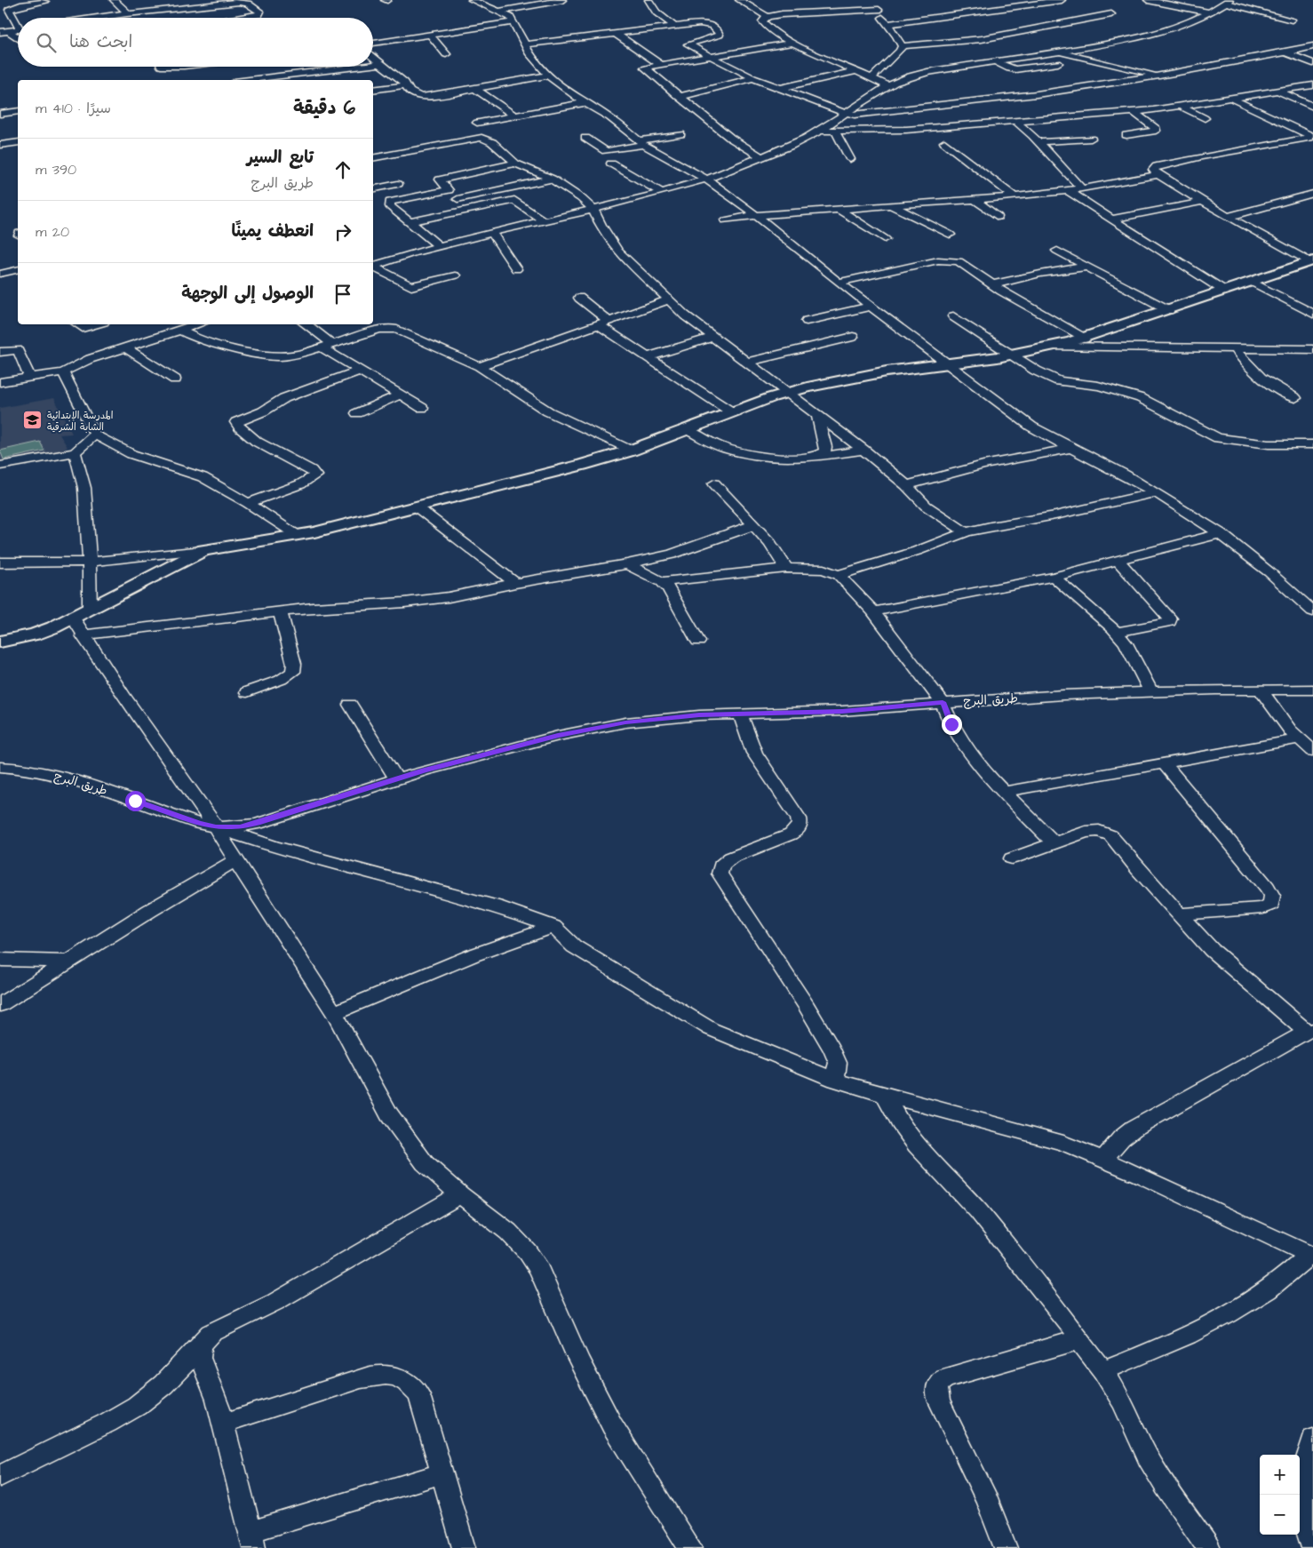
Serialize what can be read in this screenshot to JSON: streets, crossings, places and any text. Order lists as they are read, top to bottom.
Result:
{
  "streets": {
    "street": ["طريق البرج"]
  },
  "places": {
    "school or university": ["المدرسة الإبتدائية الشابة الشرقية"]
  },
  "page": {
    "search": "ابحث هنا",
    "heading": ["6 دقيقة", "سيرًا · 410 m"],
    "list": [
      ["تابع السير", "طريق البرج", "390 m"],
      ["انعطف يمينًا", "20 m"],
      "الوصول إلى الوجهة"
    ],
    "map_buttons": ["+", "−"]
  }
}
